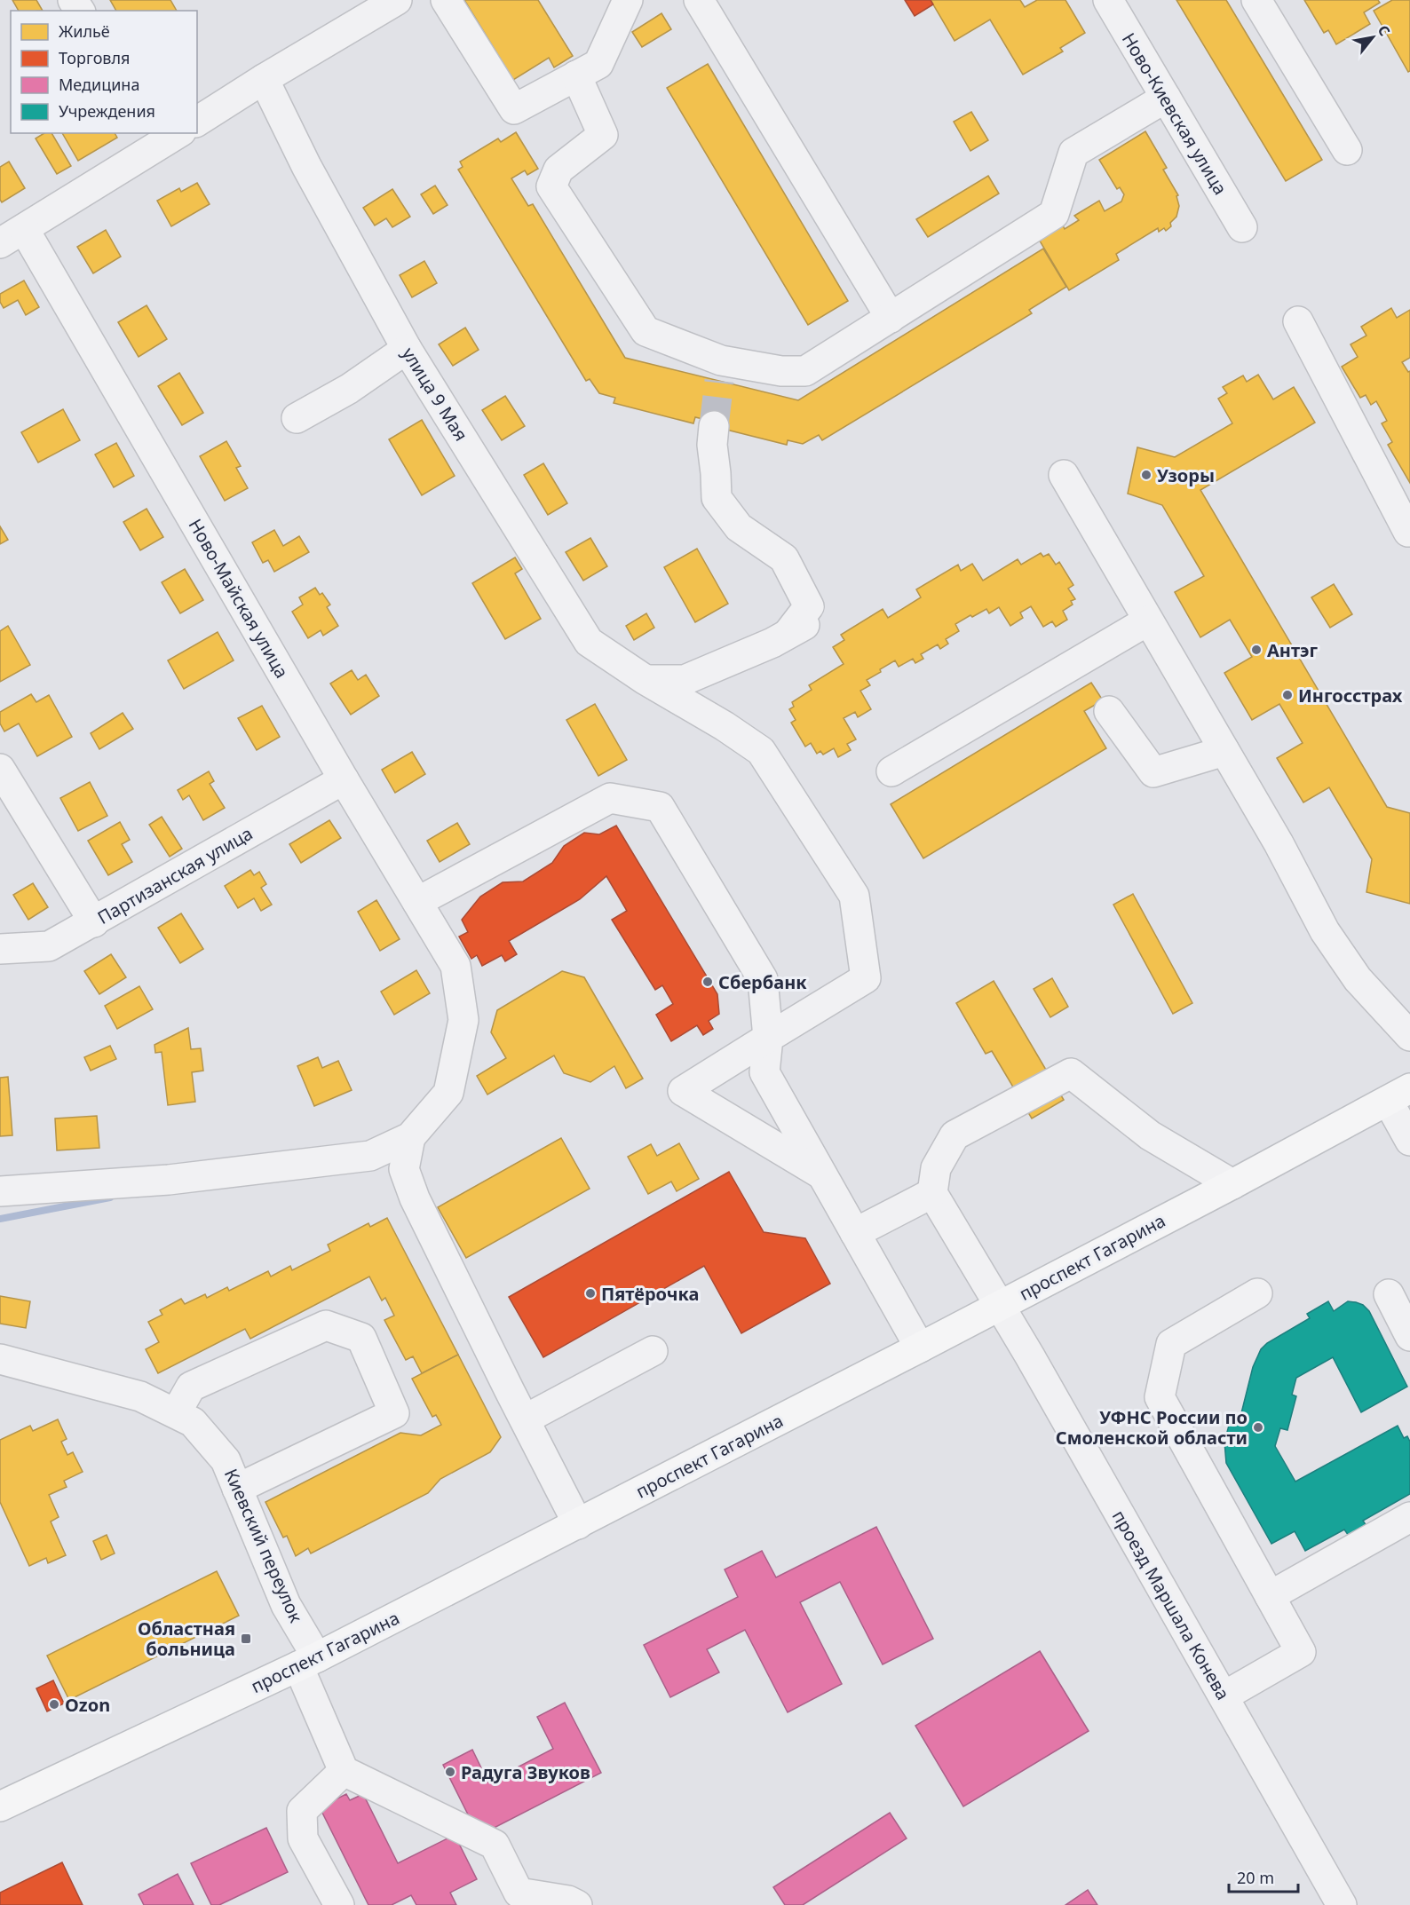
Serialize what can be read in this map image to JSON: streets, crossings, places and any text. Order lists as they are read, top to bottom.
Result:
{
  "streets": {
    "main road": ["проспект Гагарина"],
    "street": [
      "Ново-Киевская улица",
      "улица 9 Мая",
      "Ново-Майская улица",
      "Партизанская улица",
      "Киевский переулок",
      "проезд Маршала Конева"
    ]
  },
  "crossings": [
    ["Ново-Майская улица", "Партизанская улица"],
    ["проспект Гагарина", "Киевский переулок"],
    ["проспект Гагарина", "проезд Маршала Конева"]
  ],
  "places": {
    "other": [
      "Узоры",
      "Антэг",
      "Ингосстрах",
      "Сбербанк",
      "Пятёрочка",
      "УФНС России по Смоленской области",
      "Ozon",
      "Радуга Звуков"
    ],
    "transit": ["Областная больница"]
  },
  "legend": [
    "Жильё",
    "Торговля",
    "Медицина",
    "Учреждения"
  ],
  "scale_bar": "20 m",
  "north": "top right"
}
